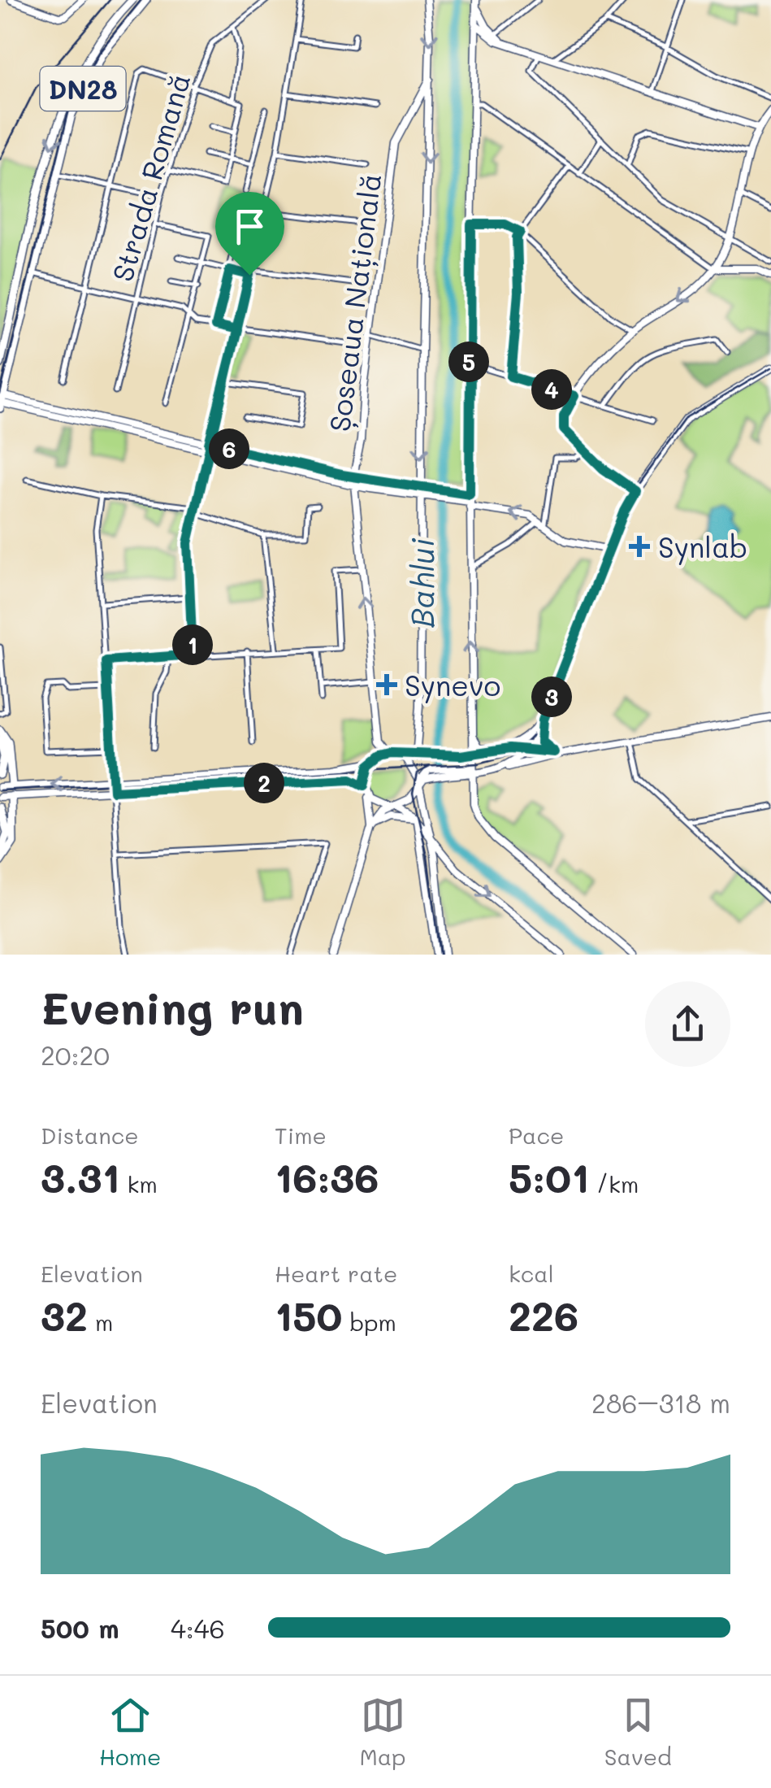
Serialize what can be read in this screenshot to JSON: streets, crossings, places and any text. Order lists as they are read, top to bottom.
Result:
{
  "streets": {
    "main road": ["DN28", "Șoseaua Națională"],
    "street": ["Strada Romană"]
  },
  "water": ["Bahlui"],
  "places": {
    "health": ["Synlab", "Synevo"]
  },
  "page": {
    "pins": [
      "5",
      "4",
      "6",
      "1",
      "3",
      "2"
    ],
    "heading": ["Evening run", "20:20"],
    "stats": [
      ["Distance", "3.31 km"],
      ["Time", "16:36"],
      ["Pace", "5:01 /km"],
      ["Elevation", "32 m"],
      ["Heart rate", "150 bpm"],
      ["kcal", "226"]
    ],
    "chart": ["Elevation", "286–318 m"],
    "list": [
      {
        "name": "500 m",
        "note": "4:46"
      }
    ],
    "tabs": ["Home", "Map", "Saved"]
  }
}
